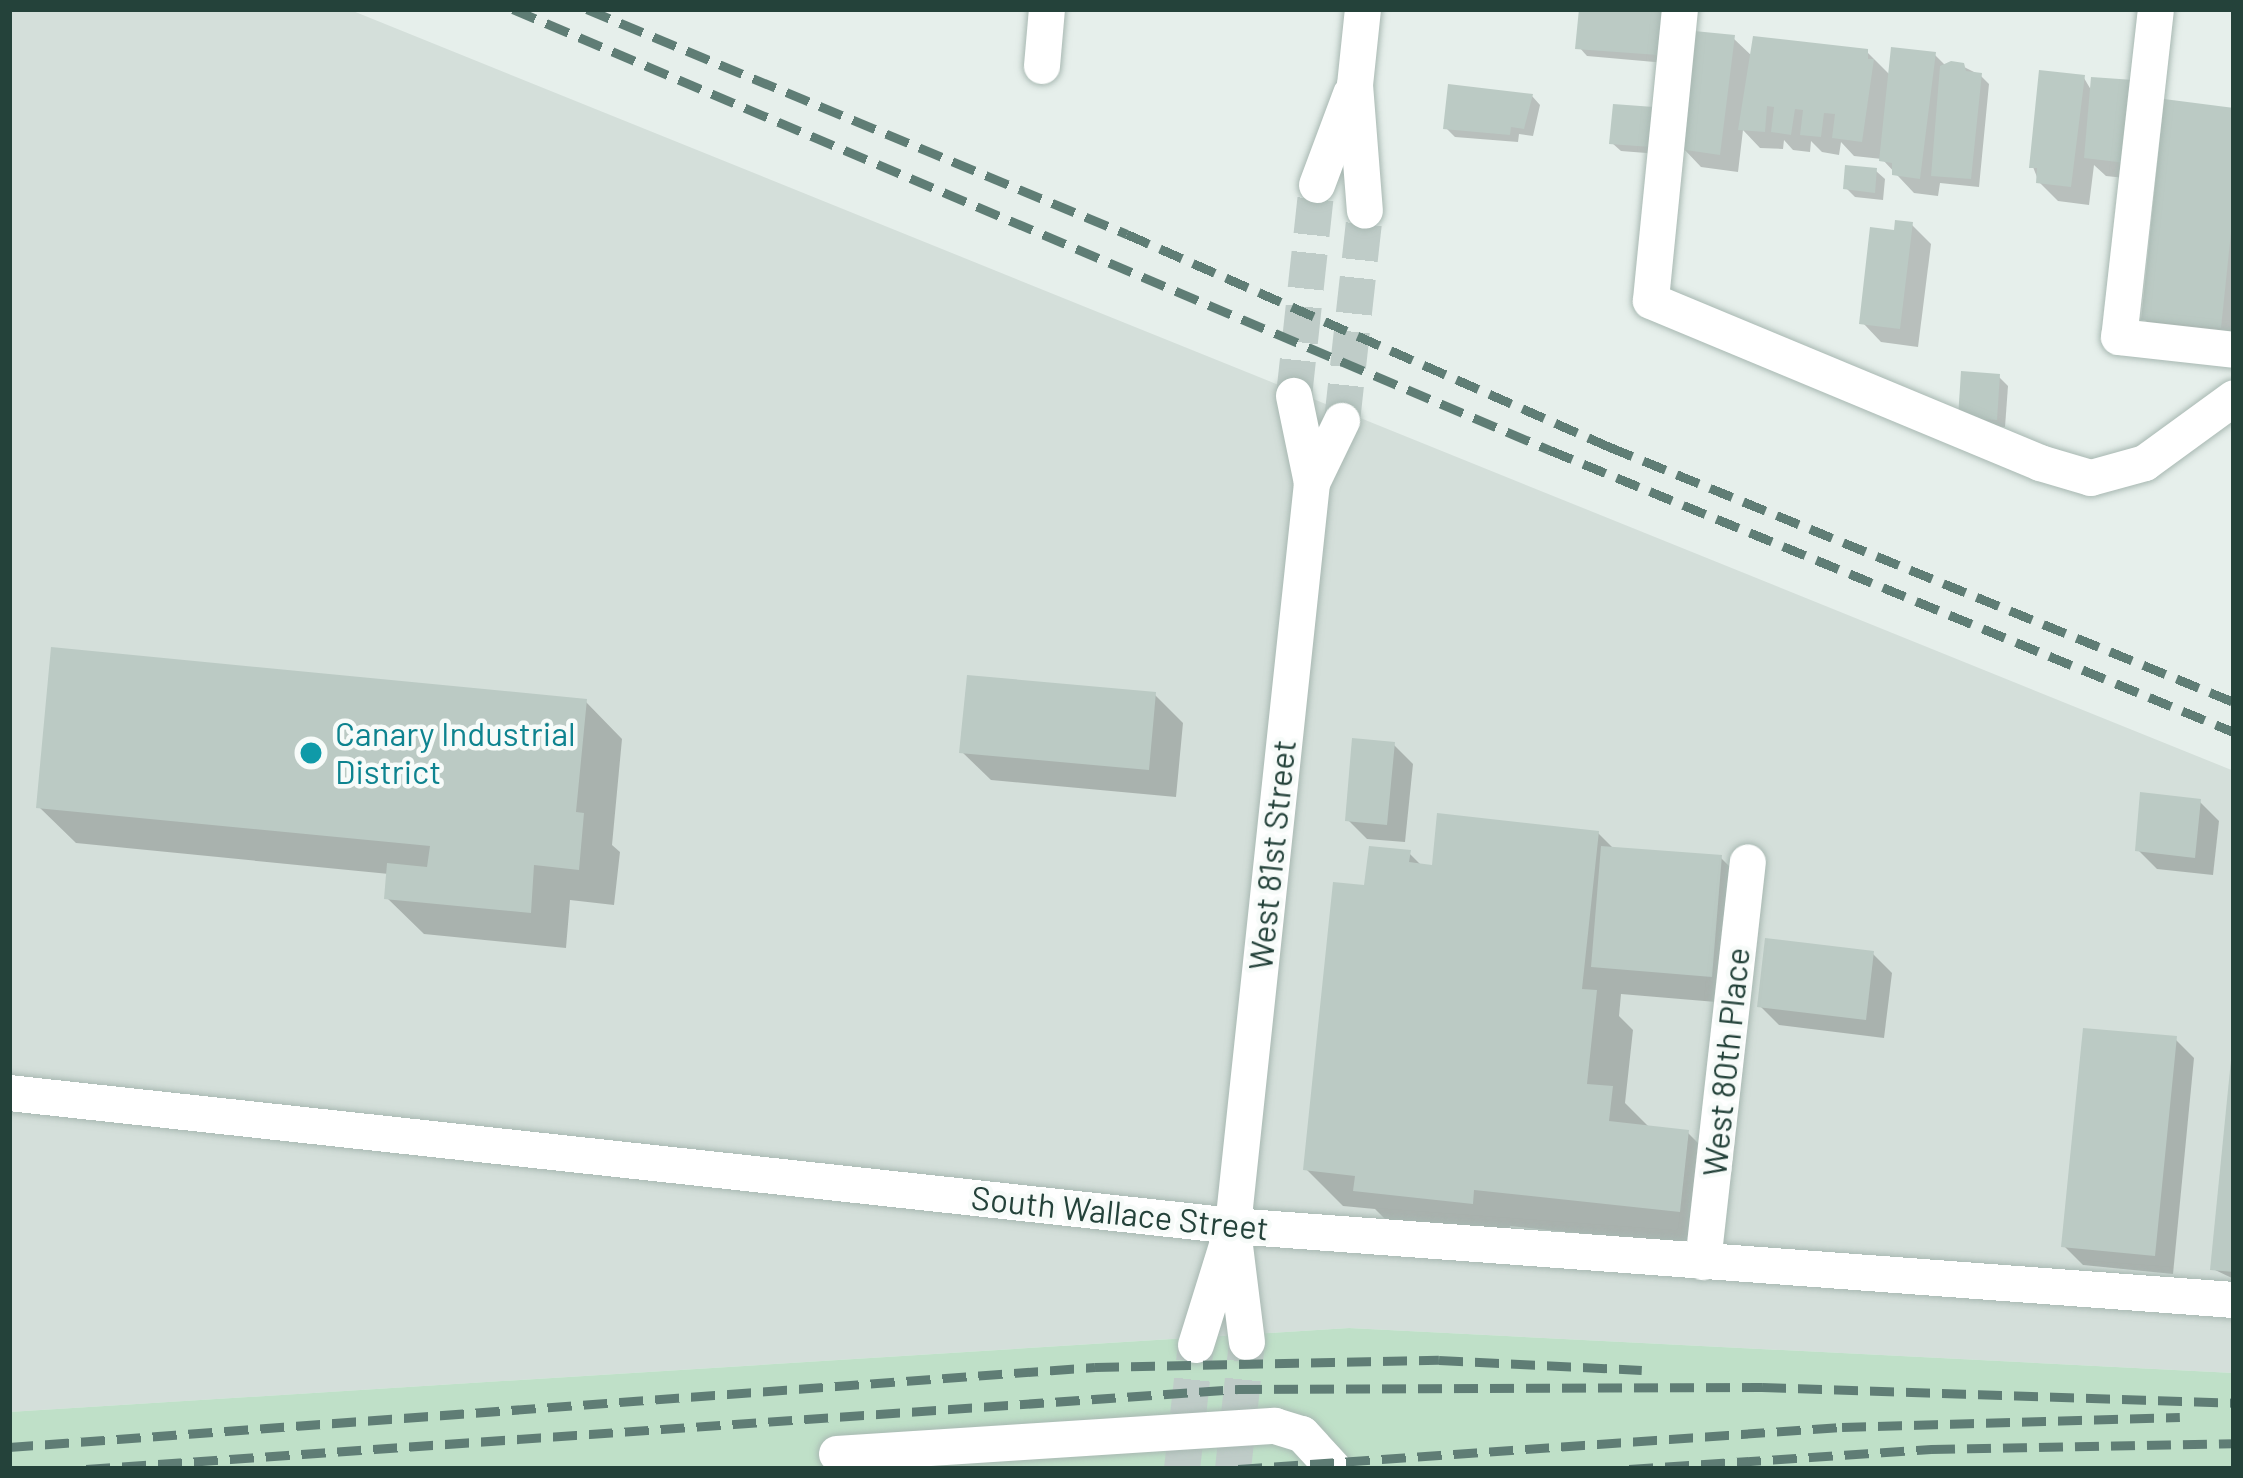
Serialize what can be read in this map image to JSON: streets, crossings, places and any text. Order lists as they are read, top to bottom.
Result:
{
  "streets": {
    "street": ["West 81st Street", "West 80th Place", "South Wallace Street"]
  },
  "crossings": [
    ["West 81st Street", "South Wallace Street"],
    ["West 80th Place", "South Wallace Street"]
  ],
  "places": ["Canary Industrial District"]
}
